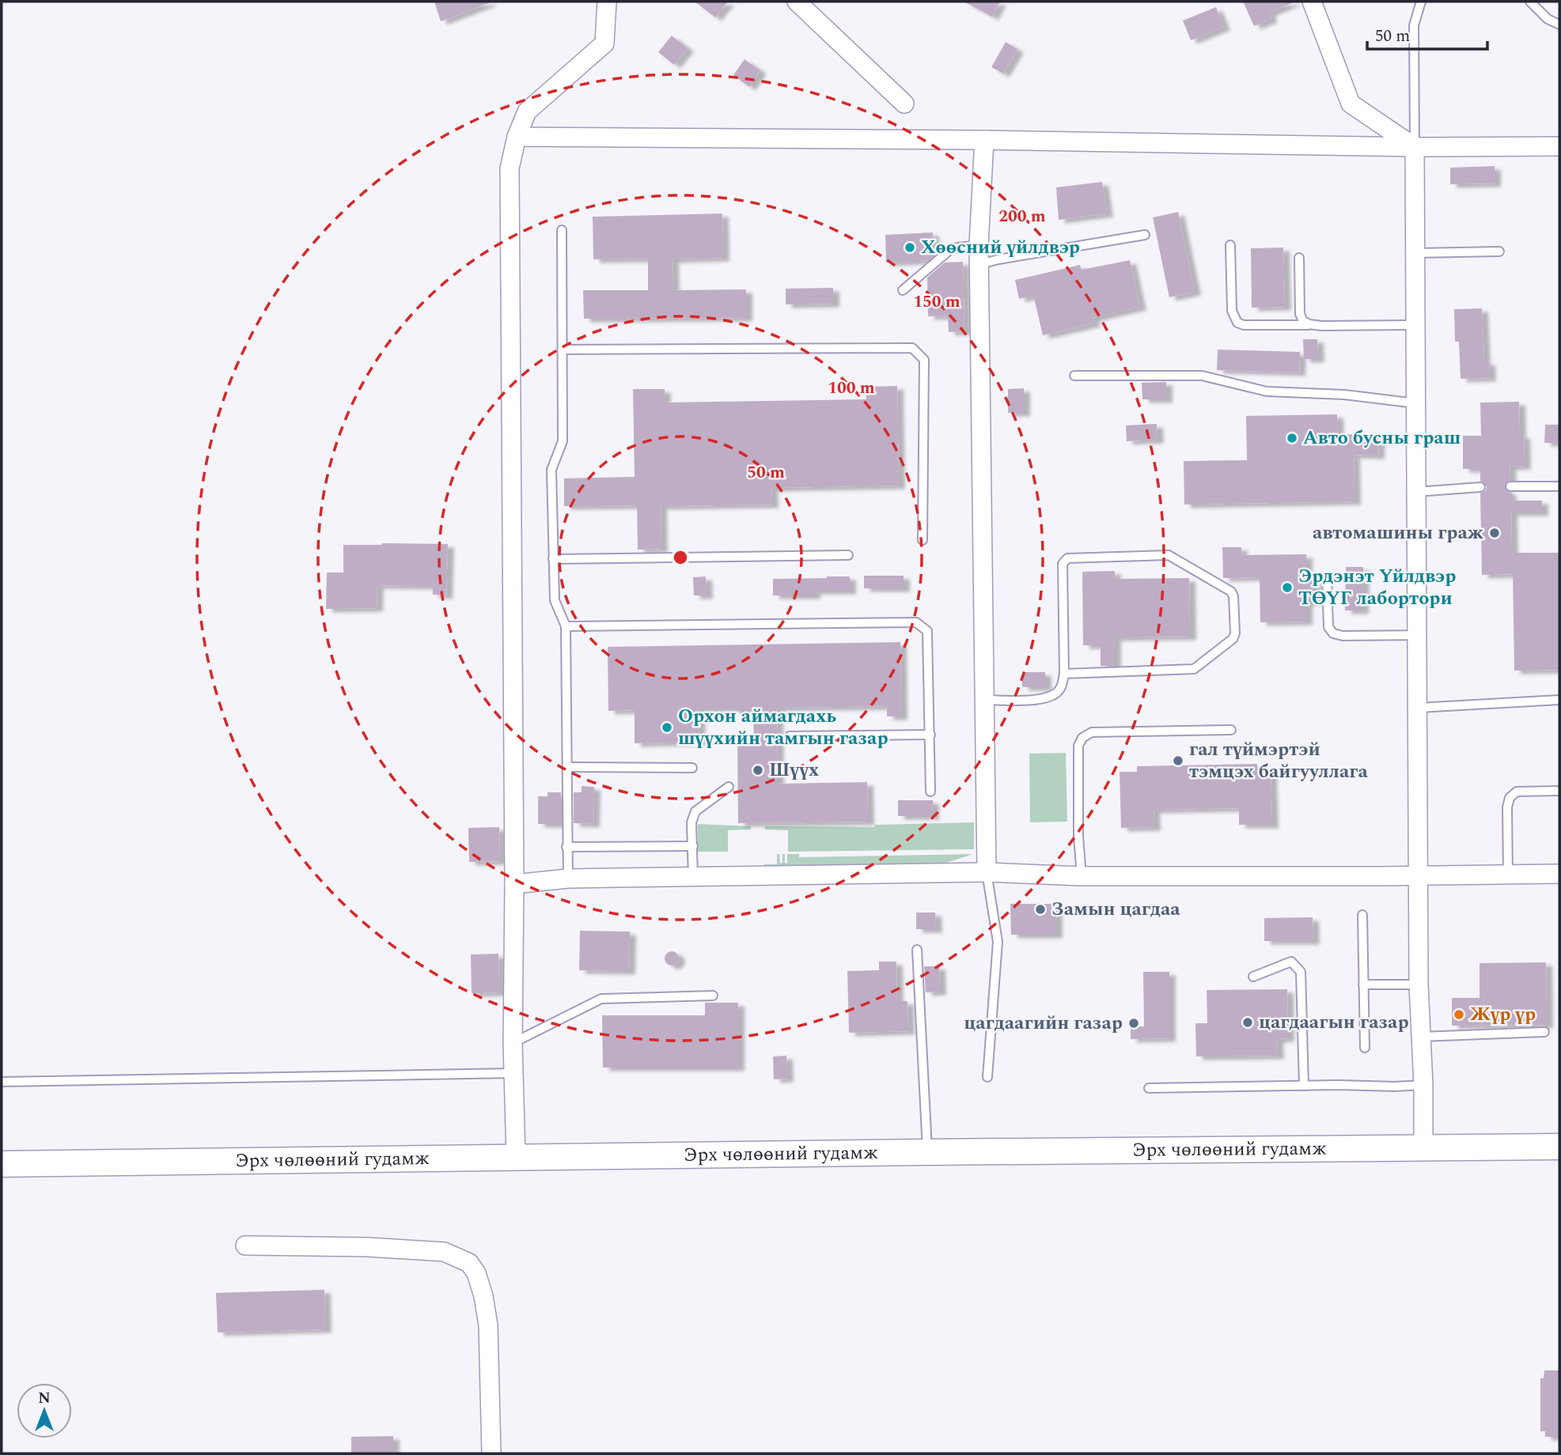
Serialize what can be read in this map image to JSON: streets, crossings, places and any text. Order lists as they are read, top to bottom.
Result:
{
  "streets": {
    "main road": ["Эрх чөлөөний гудамж"]
  },
  "places": [
    "Хөөсний үйлдвэр",
    "Авто бусны граш",
    "автомашины граж",
    "Эрдэнэт Үйлдвэр ТӨҮГ лабортори",
    "Орхон аймагдахь шүүхийн тамгын газар",
    "гал түймэртэй тэмцэх байгууллага",
    "Шүүх",
    "Замын цагдаа",
    "Жүр үр",
    "цагдаагын газар",
    "цагдаагийн газар"
  ],
  "scale_bar": "50 m",
  "north": "top",
  "rings": [
    "200 m",
    "150 m",
    "100 m",
    "50 m"
  ]
}
